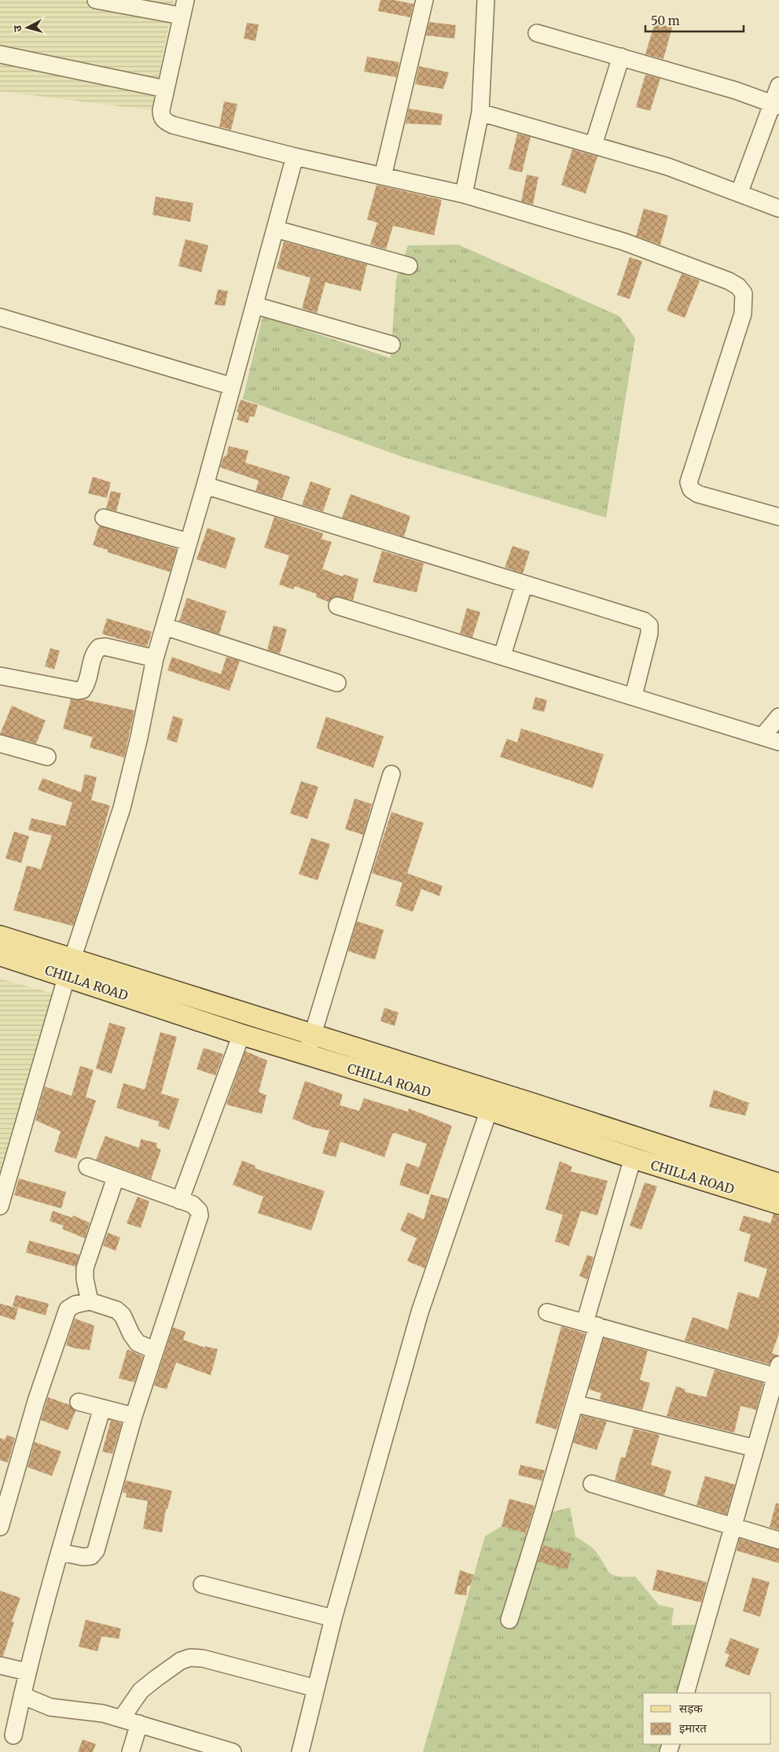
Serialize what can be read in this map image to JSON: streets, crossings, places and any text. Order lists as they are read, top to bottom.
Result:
{
  "streets": {
    "main road": ["CHILLA ROAD"]
  },
  "legend": ["सड़क", "इमारत"],
  "scale_bar": "50 m",
  "north": "left"
}
